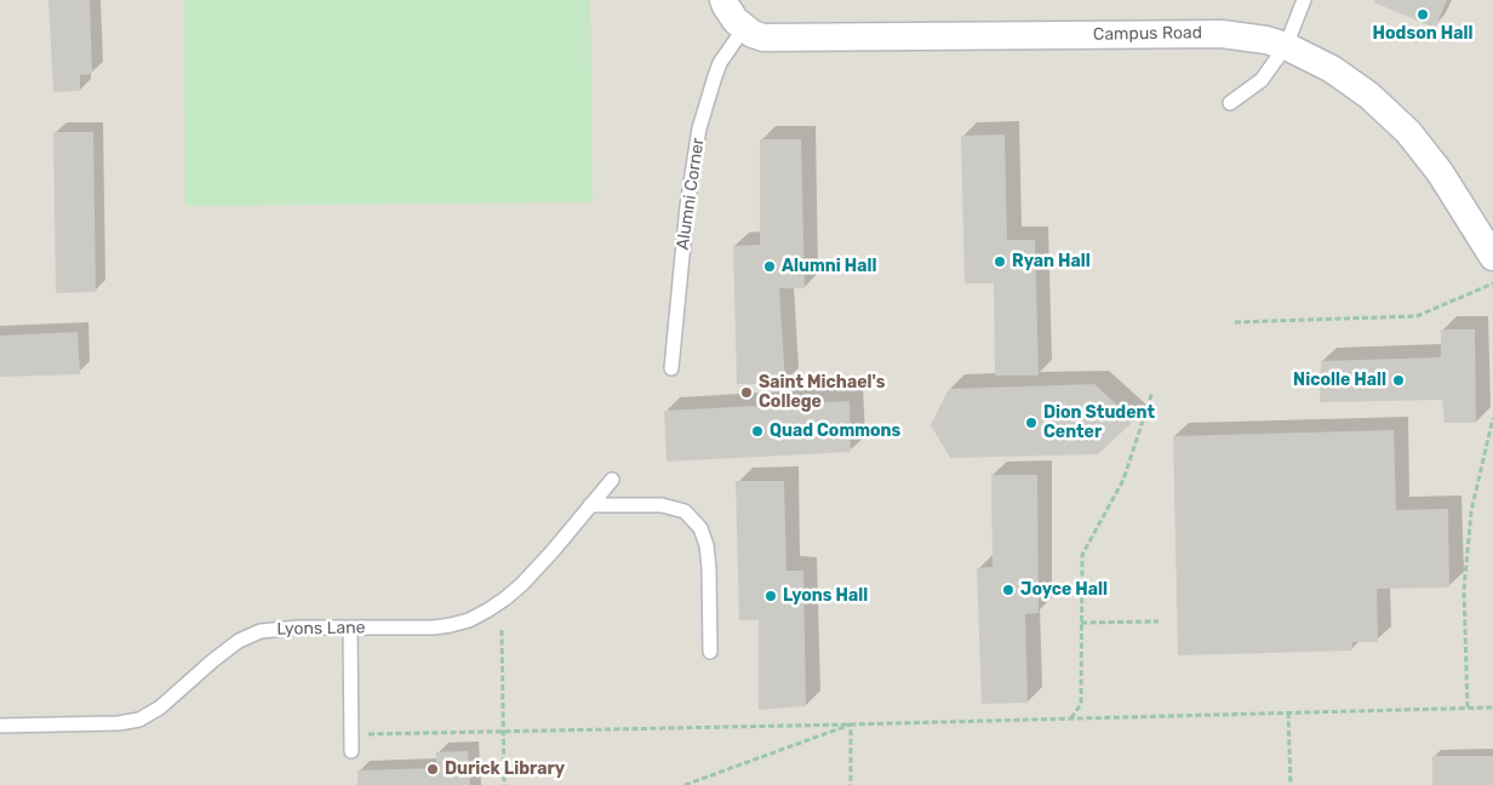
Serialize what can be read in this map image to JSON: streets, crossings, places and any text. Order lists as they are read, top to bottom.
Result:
{
  "streets": {
    "street": ["Campus Road"],
    "lane": ["Alumni Corner", "Lyons Lane"]
  },
  "crossings": [
    ["Campus Road", "Alumni Corner"]
  ],
  "places": [
    "Hodson Hall",
    "Ryan Hall",
    "Alumni Hall",
    "Nicolle Hall",
    "Saint Michael's College",
    "Dion Student Center",
    "Quad Commons",
    "Joyce Hall",
    "Lyons Hall",
    "Durick Library"
  ]
}
